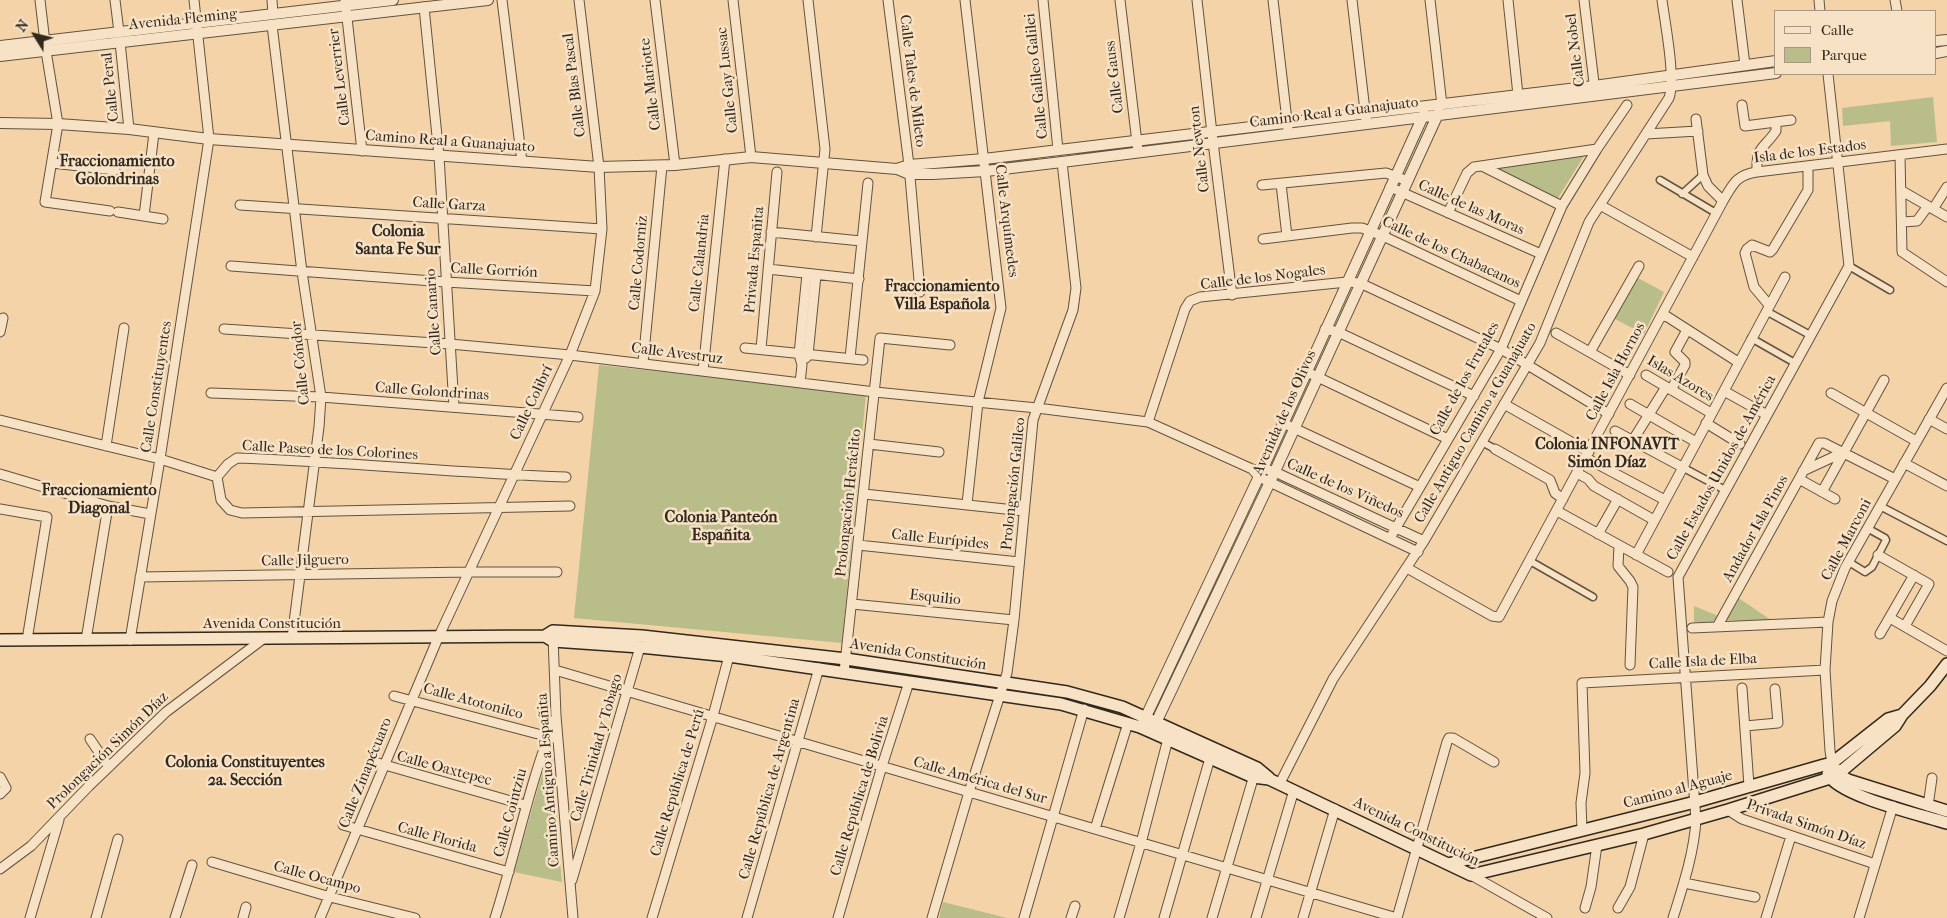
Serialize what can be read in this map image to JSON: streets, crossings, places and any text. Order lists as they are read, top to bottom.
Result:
{
  "streets": {
    "main road": ["Avenida Constitución", "Camino al Aguaje"],
    "street": [
      "Avenida Fleming",
      "Calle Nobel",
      "Calle Galileo Galilei",
      "Calle Leverrier",
      "Calle Gauss",
      "Calle Gay Lussac",
      "Calle Tales de Mileto",
      "Calle Mariotte",
      "Calle Blas Pascal",
      "Calle Peral",
      "Camino Real a Guanajuato",
      "Calle Newton",
      "Isla de los Estados",
      "Calle Garza",
      "Calle de las Moras",
      "Calle Arquímedes",
      "Calle de los Chabacanos",
      "Privada Españita",
      "Calle Codorniz",
      "Calle Calandria",
      "Calle Gorrión",
      "Calle de los Nogales",
      "Calle Canario",
      "Calle Avestruz",
      "Calle Cóndor",
      "Calle Isla Hornos",
      "Calle de los Frutales",
      "Islas Azores",
      "Calle Constituyentes",
      "Calle Golondrinas",
      "Calle Colibrí",
      "Avenida de los Olivos",
      "Calle Antiguo Camino a Guanajuato",
      "Calle Paseo de los Colorines",
      "Calle Estados Unidos de América",
      "Prolongación Galileo",
      "Calle de los Viñedos",
      "Prolongación Heráclito",
      "Andador Isla Pinos",
      "Calle Eurípides",
      "Calle Marconi",
      "Calle Jilguero",
      "Esquilio",
      "Calle Isla de Elba",
      "Calle Atotonilco",
      "Calle Trinidad y Tobago",
      "Prolongación Simón Díaz",
      "Calle Oaxtepec",
      "Calle Zinapécuaro",
      "Camino Antiguo a Españita",
      "Calle América del Sur",
      "Calle República de Perú",
      "Calle República de Argentina",
      "Calle República de Bolivia",
      "Calle Cointziu",
      "Privada Simón Díaz",
      "Calle Florida",
      "Calle Ocampo"
    ]
  },
  "crossings": [
    ["Avenida Fleming", "Calle Leverrier"],
    ["Avenida Fleming", "Calle Peral"],
    ["Avenida Fleming", "Calle Canario"],
    ["Avenida Fleming", "Calle Cóndor"],
    ["Avenida Fleming", "Calle Constituyentes"],
    ["Calle Nobel", "Camino Real a Guanajuato"],
    ["Calle Galileo Galilei", "Camino Real a Guanajuato"],
    ["Calle Leverrier", "Camino Real a Guanajuato"],
    ["Calle Gauss", "Camino Real a Guanajuato"],
    ["Calle Gay Lussac", "Camino Real a Guanajuato"],
    ["Calle Tales de Mileto", "Camino Real a Guanajuato"],
    ["Calle Mariotte", "Camino Real a Guanajuato"],
    ["Calle Blas Pascal", "Camino Real a Guanajuato"],
    ["Calle Blas Pascal", "Calle Colibrí"],
    ["Calle Peral", "Camino Real a Guanajuato"],
    ["Camino Real a Guanajuato", "Calle Newton"],
    ["Camino Real a Guanajuato", "Calle Arquímedes"],
    ["Camino Real a Guanajuato", "Calle Codorniz"],
    ["Camino Real a Guanajuato", "Calle Calandria"],
    ["Camino Real a Guanajuato", "Calle Canario"],
    ["Camino Real a Guanajuato", "Calle Cóndor"],
    ["Camino Real a Guanajuato", "Calle Constituyentes"],
    ["Camino Real a Guanajuato", "Calle Colibrí"],
    ["Camino Real a Guanajuato", "Avenida de los Olivos"],
    ["Camino Real a Guanajuato", "Calle Antiguo Camino a Guanajuato"],
    ["Camino Real a Guanajuato", "Prolongación Galileo"],
    ["Calle Newton", "Calle de los Nogales"],
    ["Isla de los Estados", "Calle Isla Hornos"],
    ["Calle Garza", "Calle Canario"],
    ["Calle Garza", "Calle Cóndor"],
    ["Calle Garza", "Calle Colibrí"],
    ["Calle de las Moras", "Calle de los Frutales"],
    ["Calle de las Moras", "Avenida de los Olivos"],
    ["Calle Arquímedes", "Calle Avestruz"],
    ["Calle de los Chabacanos", "Calle de los Frutales"],
    ["Calle de los Chabacanos", "Avenida de los Olivos"],
    ["Calle Codorniz", "Calle Avestruz"],
    ["Calle Calandria", "Calle Avestruz"],
    ["Calle Gorrión", "Calle Canario"],
    ["Calle Gorrión", "Calle Cóndor"],
    ["Calle Gorrión", "Calle Colibrí"],
    ["Calle de los Nogales", "Avenida de los Olivos"],
    ["Calle de los Nogales", "Calle de los Viñedos"],
    ["Calle Canario", "Calle Avestruz"],
    ["Calle Canario", "Calle Golondrinas"],
    ["Calle Avestruz", "Calle Cóndor"],
    ["Calle Avestruz", "Calle Colibrí"],
    ["Calle Avestruz", "Prolongación Galileo"],
    ["Calle Avestruz", "Calle de los Viñedos"],
    ["Calle Avestruz", "Prolongación Heráclito"],
    ["Calle Cóndor", "Calle Golondrinas"],
    ["Calle Cóndor", "Calle Paseo de los Colorines"],
    ["Calle Cóndor", "Calle Jilguero"],
    ["Calle Cóndor", "Avenida Constitución"],
    ["Calle Isla Hornos", "Islas Azores"],
    ["Calle Isla Hornos", "Calle Antiguo Camino a Guanajuato"],
    ["Calle de los Frutales", "Calle de los Viñedos"],
    ["Calle Constituyentes", "Calle Jilguero"],
    ["Calle Constituyentes", "Avenida Constitución"],
    ["Calle Golondrinas", "Calle Colibrí"],
    ["Calle Colibrí", "Calle Paseo de los Colorines"],
    ["Calle Colibrí", "Calle Jilguero"],
    ["Calle Colibrí", "Avenida Constitución"],
    ["Calle Colibrí", "Calle Zinapécuaro"],
    ["Avenida de los Olivos", "Calle de los Viñedos"],
    ["Avenida de los Olivos", "Avenida Constitución"],
    ["Calle Antiguo Camino a Guanajuato", "Calle de los Viñedos"],
    ["Calle Antiguo Camino a Guanajuato", "Avenida Constitución"],
    ["Calle Estados Unidos de América", "Calle Isla de Elba"],
    ["Calle Estados Unidos de América", "Camino al Aguaje"],
    ["Prolongación Galileo", "Calle de los Viñedos"],
    ["Prolongación Galileo", "Calle Eurípides"],
    ["Prolongación Galileo", "Esquilio"],
    ["Prolongación Galileo", "Avenida Constitución"],
    ["Prolongación Galileo", "Calle América del Sur"],
    ["Prolongación Heráclito", "Calle Eurípides"],
    ["Prolongación Heráclito", "Esquilio"],
    ["Prolongación Heráclito", "Avenida Constitución"],
    ["Calle Marconi", "Calle Isla de Elba"],
    ["Calle Marconi", "Camino al Aguaje"],
    ["Avenida Constitución", "Calle Trinidad y Tobago"],
    ["Avenida Constitución", "Prolongación Simón Díaz"],
    ["Avenida Constitución", "Calle Zinapécuaro"],
    ["Avenida Constitución", "Camino Antiguo a Españita"],
    ["Avenida Constitución", "Calle República de Perú"],
    ["Avenida Constitución", "Calle República de Argentina"],
    ["Avenida Constitución", "Camino al Aguaje"],
    ["Avenida Constitución", "Calle República de Bolivia"],
    ["Calle Isla de Elba", "Camino al Aguaje"],
    ["Calle Atotonilco", "Calle Zinapécuaro"],
    ["Calle Atotonilco", "Camino Antiguo a Españita"],
    ["Calle Atotonilco", "Calle Cointziu"],
    ["Calle Trinidad y Tobago", "Camino Antiguo a Españita"],
    ["Calle Trinidad y Tobago", "Calle América del Sur"],
    ["Calle Oaxtepec", "Calle Zinapécuaro"],
    ["Calle Oaxtepec", "Calle Cointziu"],
    ["Calle Zinapécuaro", "Calle Florida"],
    ["Calle Zinapécuaro", "Calle Ocampo"],
    ["Camino Antiguo a Españita", "Calle América del Sur"],
    ["Camino Antiguo a Españita", "Calle Cointziu"],
    ["Calle América del Sur", "Calle República de Perú"],
    ["Calle América del Sur", "Calle República de Argentina"],
    ["Calle América del Sur", "Calle República de Bolivia"],
    ["Camino al Aguaje", "Privada Simón Díaz"],
    ["Calle Cointziu", "Calle Florida"]
  ],
  "districts": [
    "Fraccionamiento Golondrinas",
    "Colonia Santa Fe Sur",
    "Fraccionamiento Villa Española",
    "Colonia INFONAVIT Simón Díaz",
    "Fraccionamiento Diagonal",
    "Colonia Panteón Españita",
    "Colonia Constituyentes 2a. Sección"
  ],
  "legend": ["Calle", "Parque"],
  "north": "top left"
}
